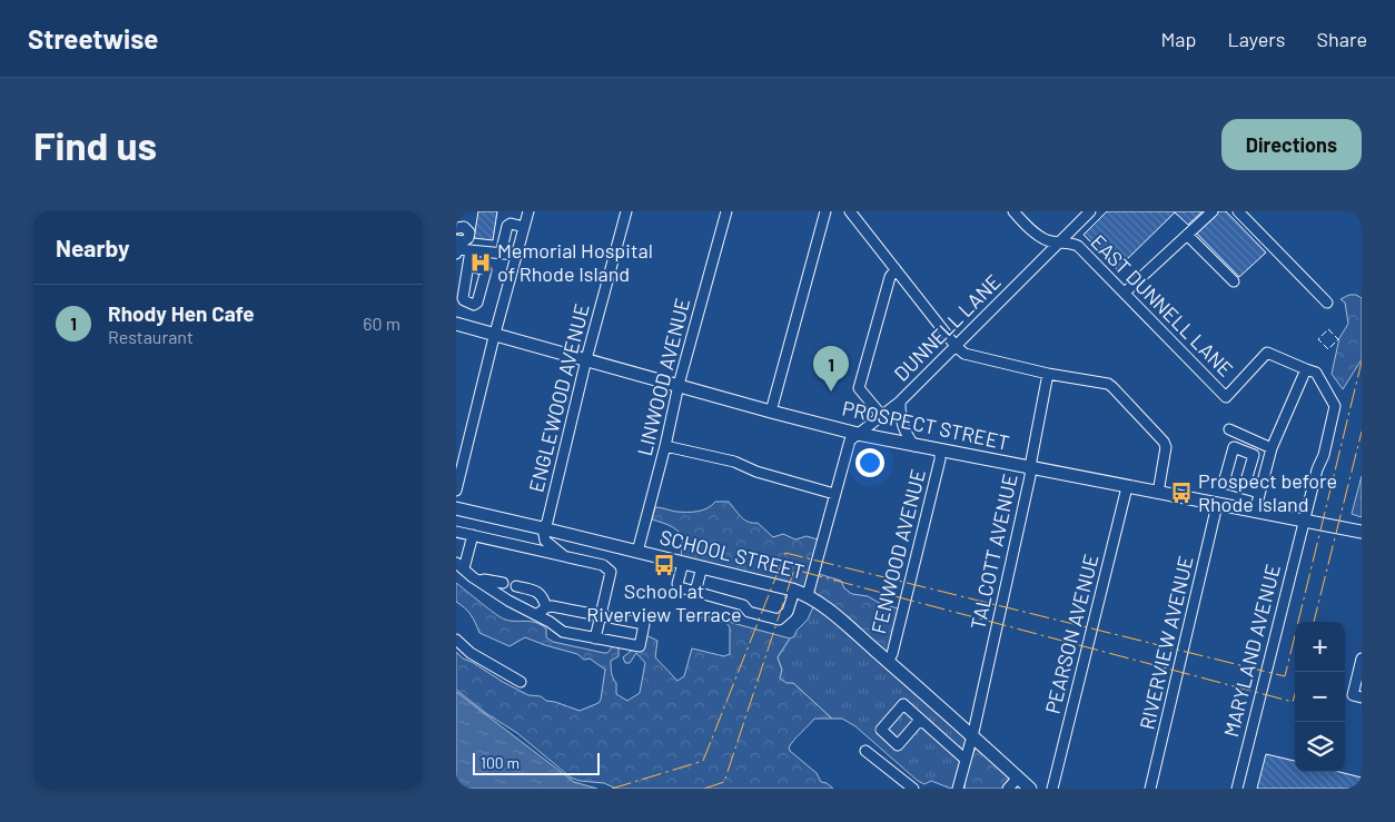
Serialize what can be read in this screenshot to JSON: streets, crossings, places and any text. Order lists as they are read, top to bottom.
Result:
{
  "streets": {
    "main road": ["PROSPECT STREET", "SCHOOL STREET"],
    "street": [
      "EAST DUNNELL LANE",
      "DUNNELL LANE",
      "LINWOOD AVENUE",
      "ENGLEWOOD AVENUE",
      "FENWOOD AVENUE",
      "TALCOTT AVENUE",
      "PEARSON AVENUE",
      "RIVERVIEW AVENUE",
      "MARYLAND AVENUE"
    ]
  },
  "crossings": [
    ["EAST DUNNELL LANE", "DUNNELL LANE"],
    ["EAST DUNNELL LANE", "MARYLAND AVENUE"],
    ["DUNNELL LANE", "PROSPECT STREET"],
    ["LINWOOD AVENUE", "PROSPECT STREET"],
    ["LINWOOD AVENUE", "SCHOOL STREET"],
    ["ENGLEWOOD AVENUE", "PROSPECT STREET"],
    ["ENGLEWOOD AVENUE", "SCHOOL STREET"],
    ["PROSPECT STREET", "FENWOOD AVENUE"],
    ["PROSPECT STREET", "TALCOTT AVENUE"],
    ["PROSPECT STREET", "PEARSON AVENUE"],
    ["PROSPECT STREET", "RIVERVIEW AVENUE"],
    ["PROSPECT STREET", "MARYLAND AVENUE"],
    ["FENWOOD AVENUE", "SCHOOL STREET"],
    ["TALCOTT AVENUE", "SCHOOL STREET"]
  ],
  "places": {
    "hospital": ["Memorial Hospital of Rhode Island"],
    "bus stop": ["Prospect before Rhode Island", "School at Riverview Terrace"]
  },
  "scale_bar": "100 m",
  "page": {
    "header": "Streetwise",
    "nav": ["Map", "Layers", "Share"],
    "buttons": "Directions",
    "title": "Find us",
    "heading": "Nearby",
    "list": [
      {
        "mark": "1",
        "name": "Rhody Hen Cafe",
        "note": "Restaurant",
        "value": "60 m"
      }
    ],
    "pins": "1",
    "map_buttons": ["+", "−"],
    "scale": "100 m"
  }
}
